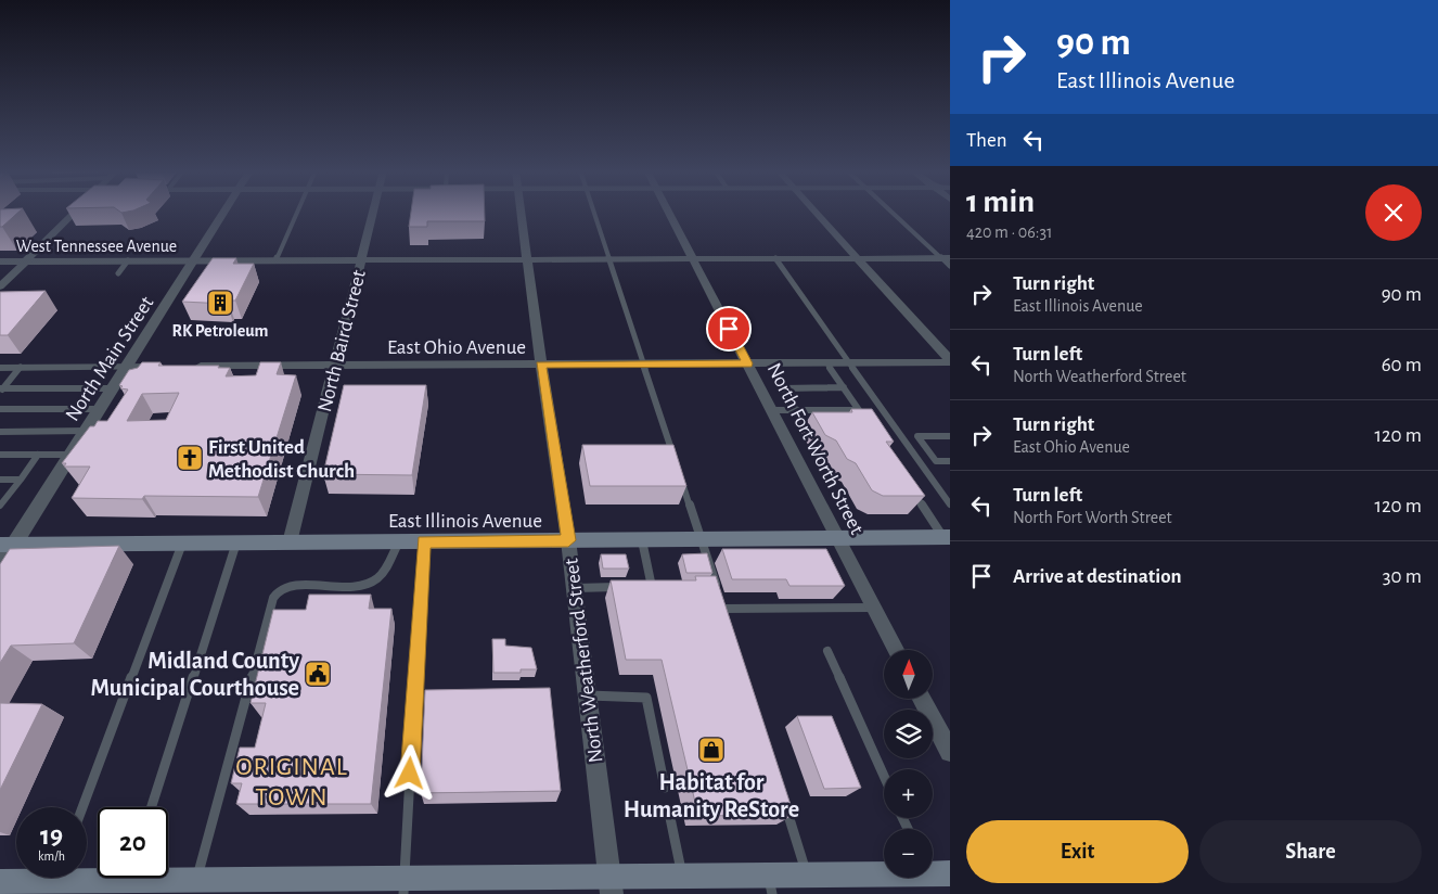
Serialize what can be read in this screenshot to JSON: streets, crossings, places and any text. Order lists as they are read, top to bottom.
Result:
{
  "streets": {
    "main road": ["East Illinois Avenue"],
    "street": [
      "West Tennessee Avenue",
      "North Baird Street",
      "East Ohio Avenue",
      "North Main Street",
      "North Fort Worth Street",
      "North Weatherford Street"
    ]
  },
  "crossings": [
    ["West Tennessee Avenue", "North Baird Street"],
    ["West Tennessee Avenue", "North Main Street"],
    ["West Tennessee Avenue", "North Fort Worth Street"],
    ["West Tennessee Avenue", "North Weatherford Street"],
    ["North Baird Street", "East Ohio Avenue"],
    ["North Baird Street", "East Illinois Avenue"],
    ["East Ohio Avenue", "North Fort Worth Street"],
    ["East Ohio Avenue", "North Weatherford Street"],
    ["North Main Street", "East Illinois Avenue"],
    ["North Fort Worth Street", "East Illinois Avenue"],
    ["East Illinois Avenue", "North Weatherford Street"]
  ],
  "districts": ["ORIGINAL TOWN"],
  "places": {
    "building": ["RK Petroleum"],
    "church": ["First United Methodist Church"],
    "public building": ["Midland County Municipal Courthouse"],
    "shop": ["Habitat for Humanity ReStore"]
  },
  "north": "top",
  "page": {
    "turn": ["90 m", "East Illinois Avenue"],
    "then": "Then",
    "heading": ["1 min", "420 m · 06:31"],
    "list": [
      {
        "name": "Turn right",
        "note": "East Illinois Avenue",
        "value": "90 m"
      },
      {
        "name": "Turn left",
        "note": "North Weatherford Street",
        "value": "60 m"
      },
      {
        "name": "Turn right",
        "note": "East Ohio Avenue",
        "value": "120 m"
      },
      {
        "name": "Turn left",
        "note": "North Fort Worth Street",
        "value": "120 m"
      },
      {
        "name": "Arrive at destination",
        "value": "30 m"
      }
    ],
    "map_buttons": ["+", "−"],
    "speed": "19 km/h",
    "limit": "20",
    "buttons": ["Exit", "Share"]
  }
}
